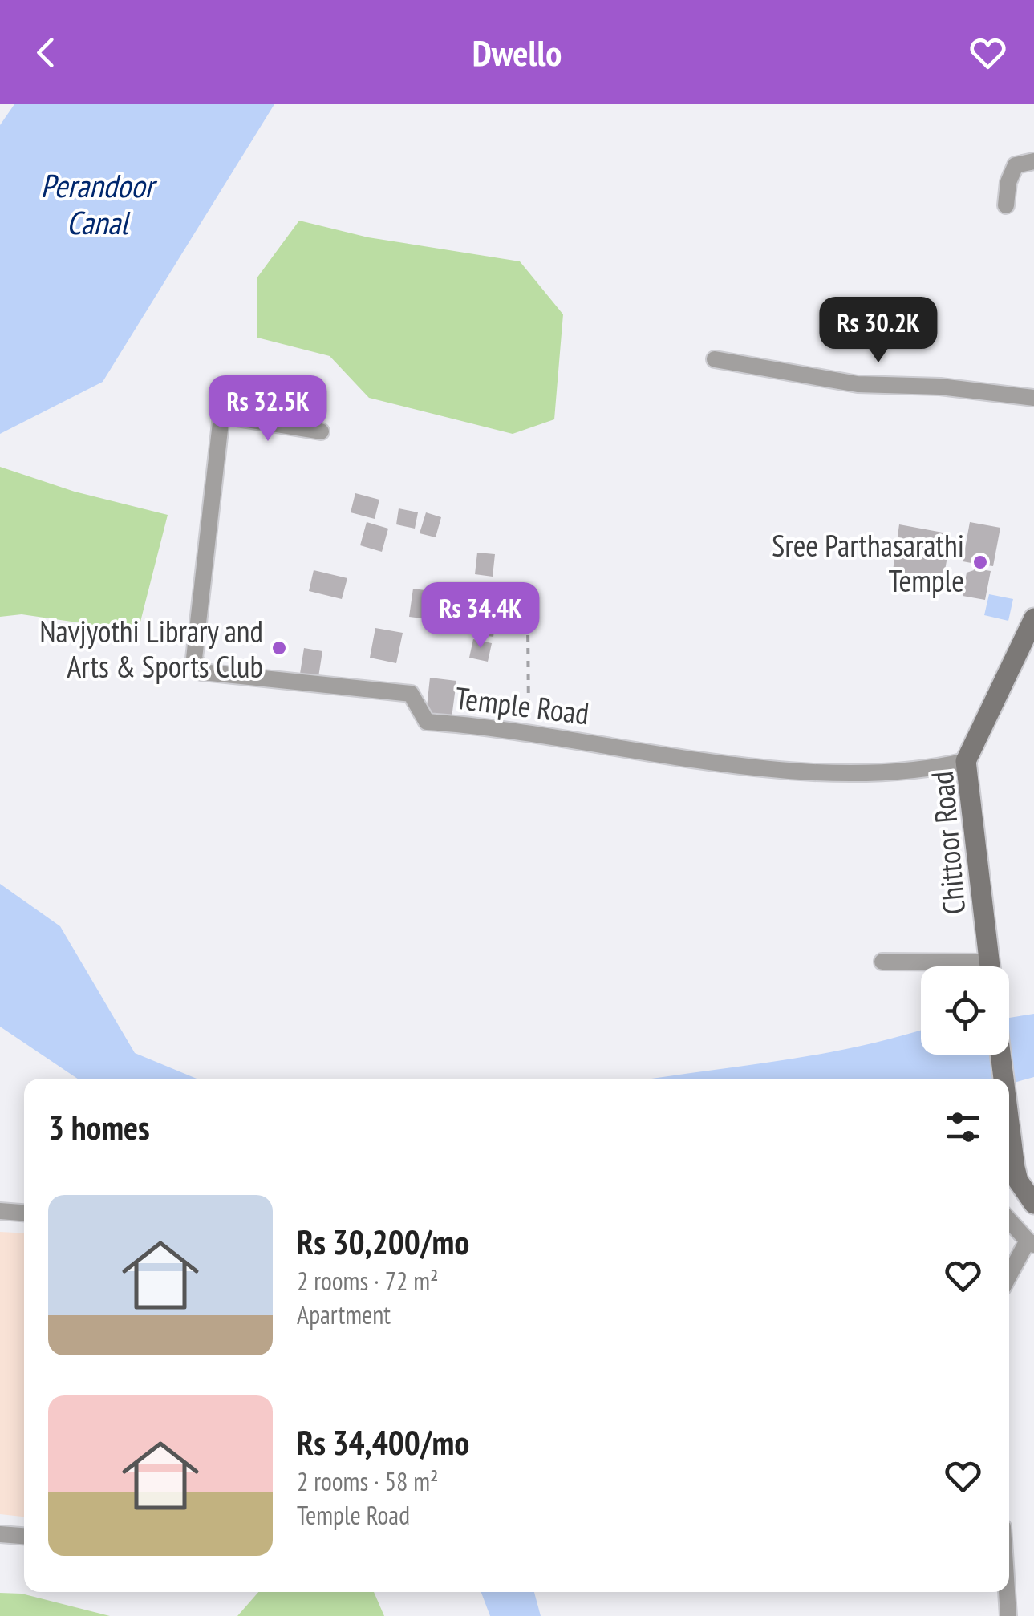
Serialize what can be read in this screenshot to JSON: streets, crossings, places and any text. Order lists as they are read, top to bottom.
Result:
{
  "streets": {
    "main road": ["Chittoor Road"],
    "street": ["Temple Road"]
  },
  "crossings": [
    ["Temple Road", "Chittoor Road"]
  ],
  "water": ["Perandoor Canal"],
  "places": ["Sree Parthasarathi Temple", "Navjyothi Library and Arts & Sports Club"],
  "page": {
    "header": "Dwello",
    "price": ["Rs 30.2K", "Rs 32.5K", "Rs 34.4K"],
    "heading": "3 homes",
    "list": [
      {
        "name": "Rs 30,200/mo",
        "note": "2 rooms · 72 m² · Apartment"
      },
      {
        "name": "Rs 34,400/mo",
        "note": "2 rooms · 58 m² · Temple Road"
      }
    ]
  }
}
